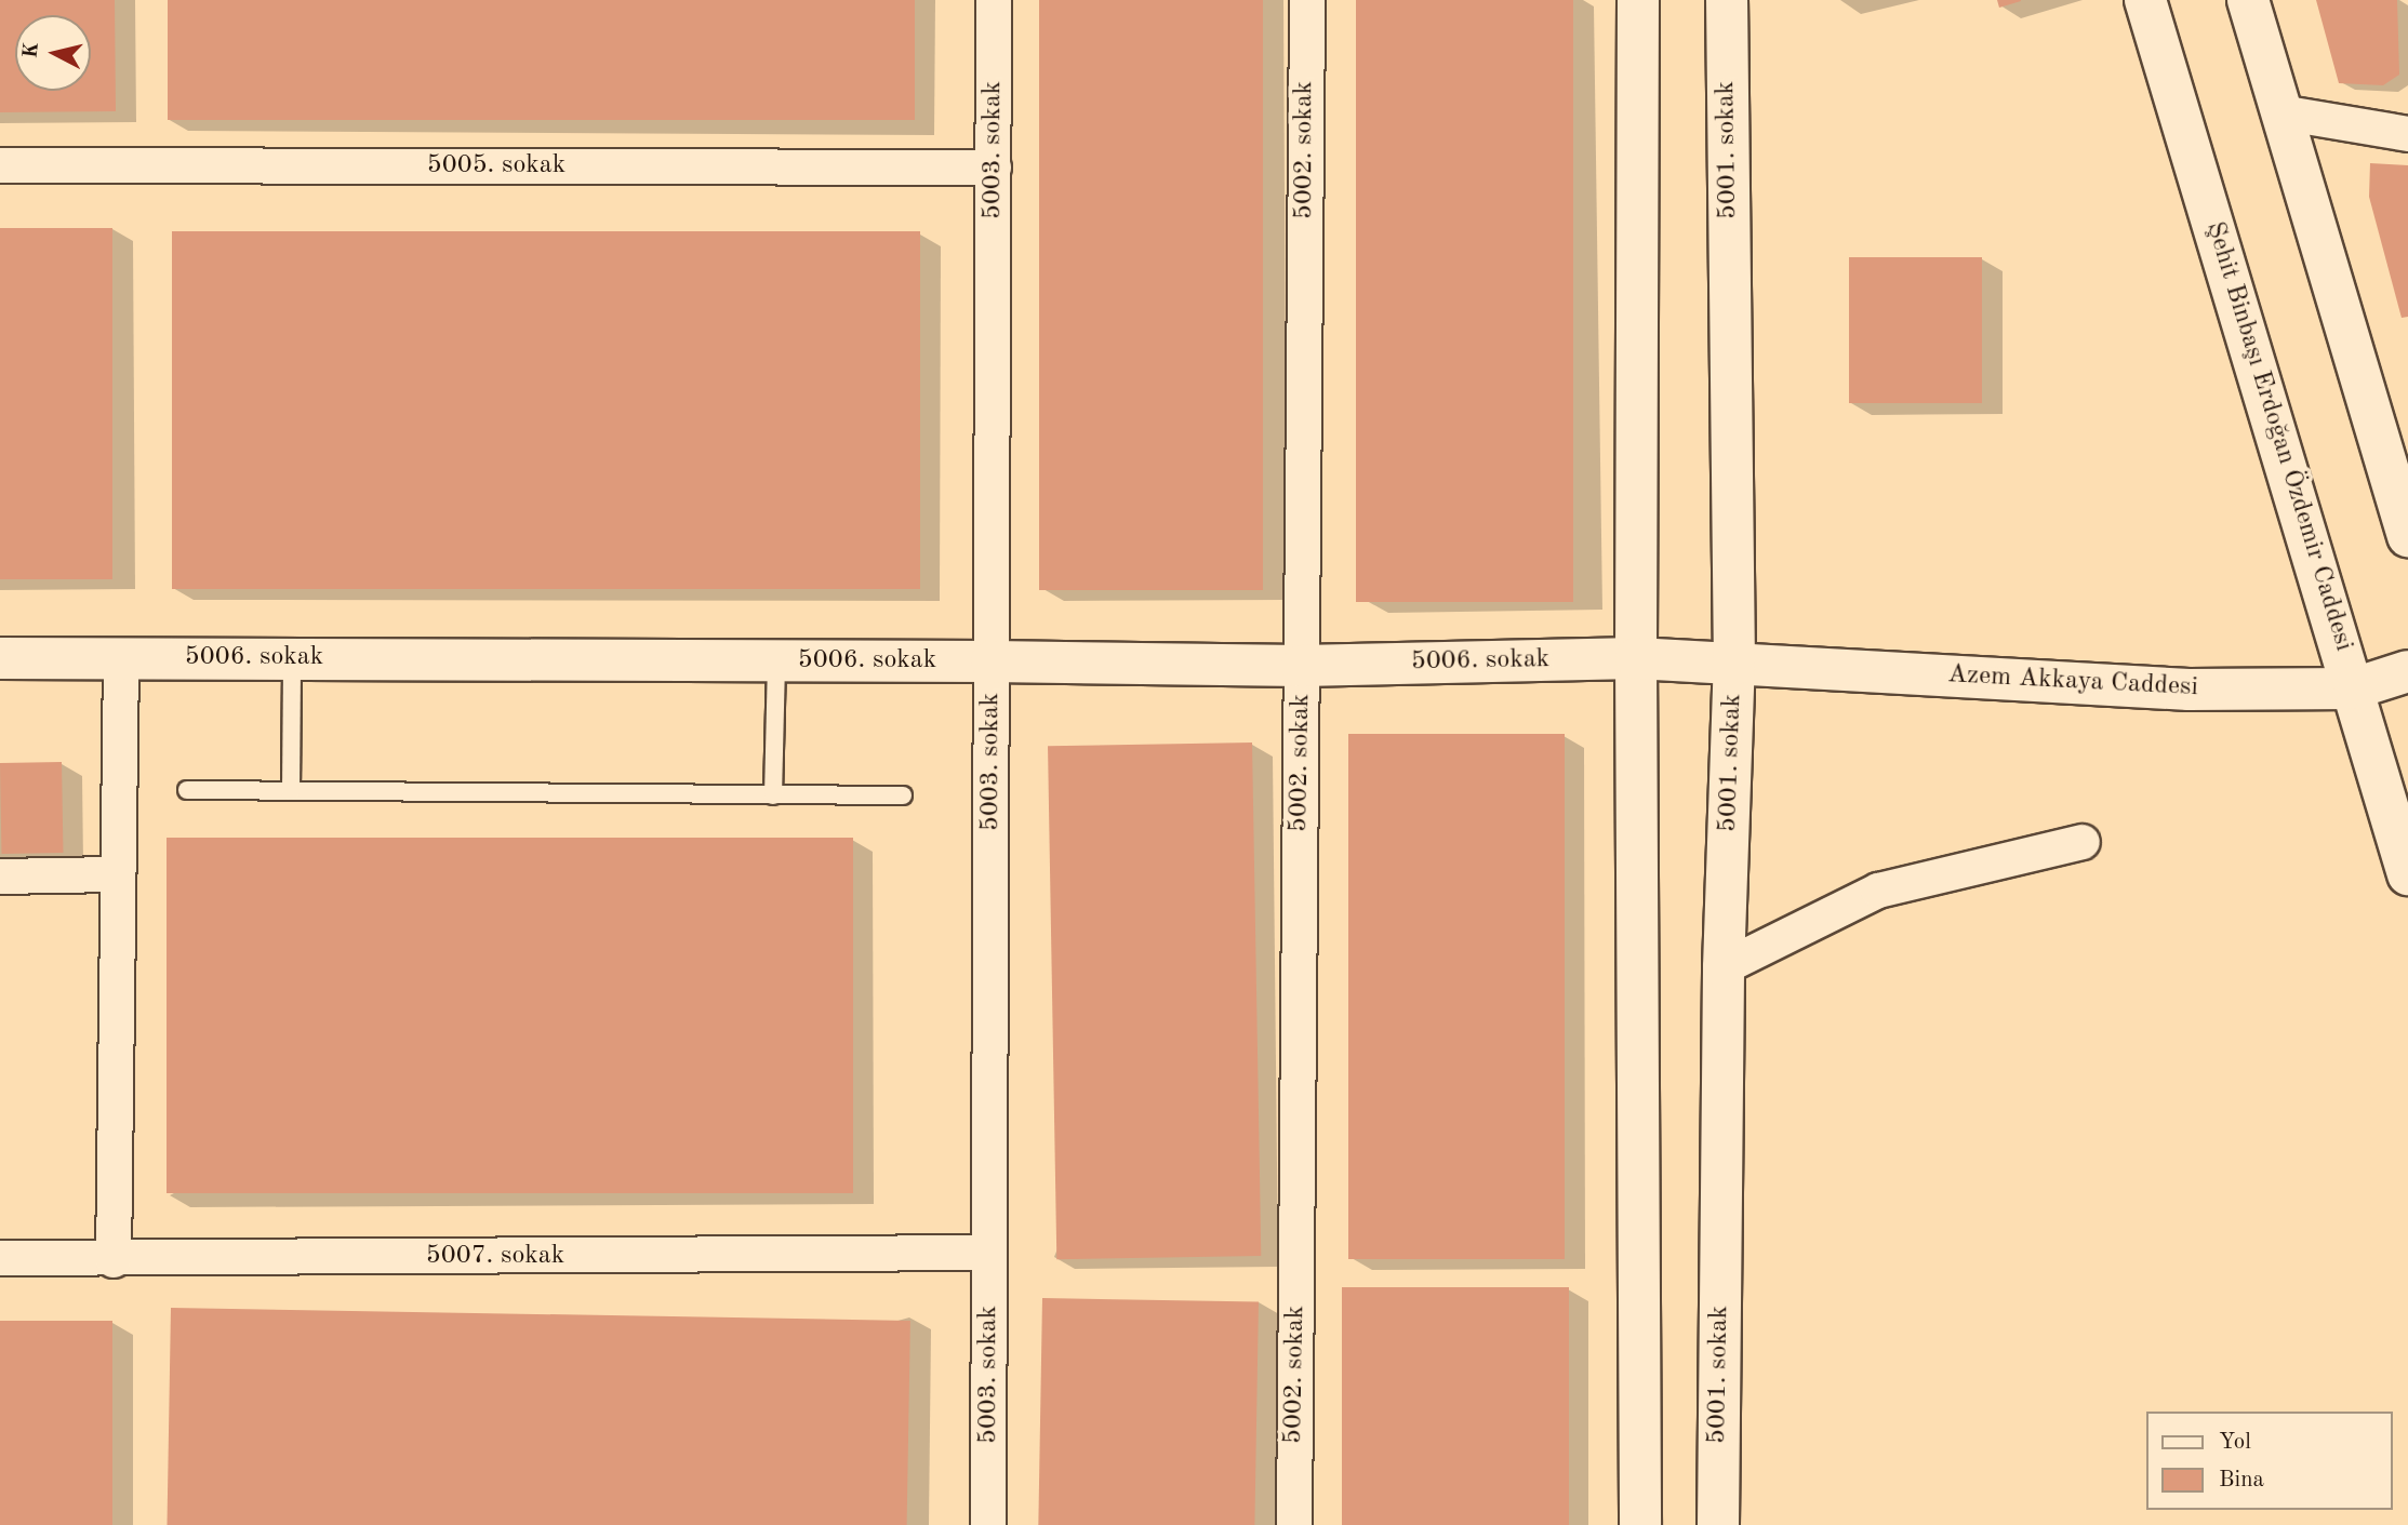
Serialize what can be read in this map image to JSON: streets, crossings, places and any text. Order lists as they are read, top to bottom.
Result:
{
  "streets": {
    "street": [
      "5003. sokak",
      "5002. sokak",
      "5001. sokak",
      "5005. sokak",
      "Şehit Binbaşı Erdoğan Özdemir Caddesi",
      "5006. sokak",
      "Azem Akkaya Caddesi",
      "5007. sokak"
    ]
  },
  "crossings": [
    ["5003. sokak", "5005. sokak"],
    ["5003. sokak", "5006. sokak"],
    ["5003. sokak", "5007. sokak"],
    ["5002. sokak", "5006. sokak"],
    ["5001. sokak", "5006. sokak"],
    ["5001. sokak", "Azem Akkaya Caddesi"],
    ["Şehit Binbaşı Erdoğan Özdemir Caddesi", "Azem Akkaya Caddesi"],
    ["5006. sokak", "Azem Akkaya Caddesi"]
  ],
  "legend": ["Yol", "Bina"],
  "north": "left"
}
